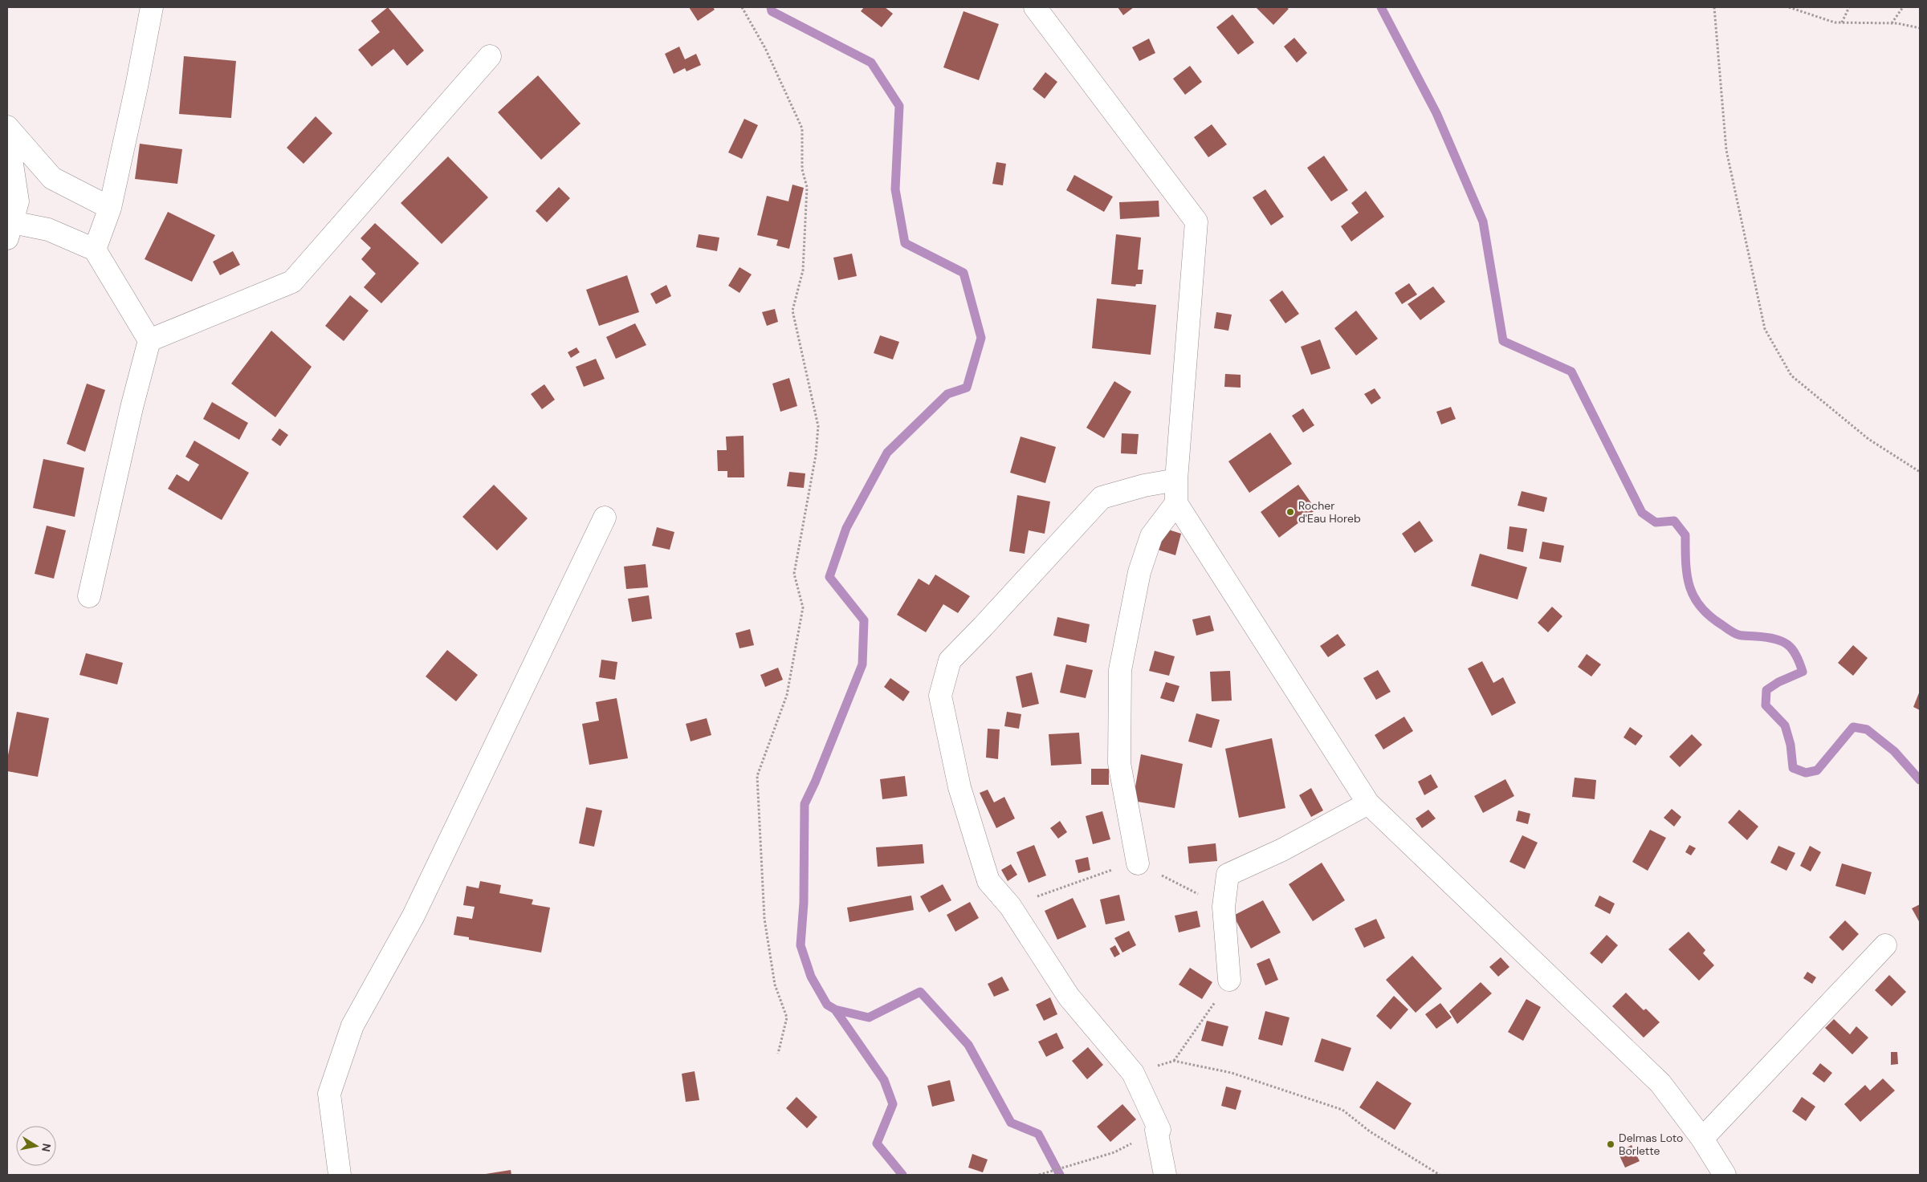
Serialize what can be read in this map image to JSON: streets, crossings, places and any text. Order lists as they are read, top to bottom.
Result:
{
  "places": ["Rocher d'Eau Horeb", "Delmas Loto Borlette"],
  "north": "right"
}
